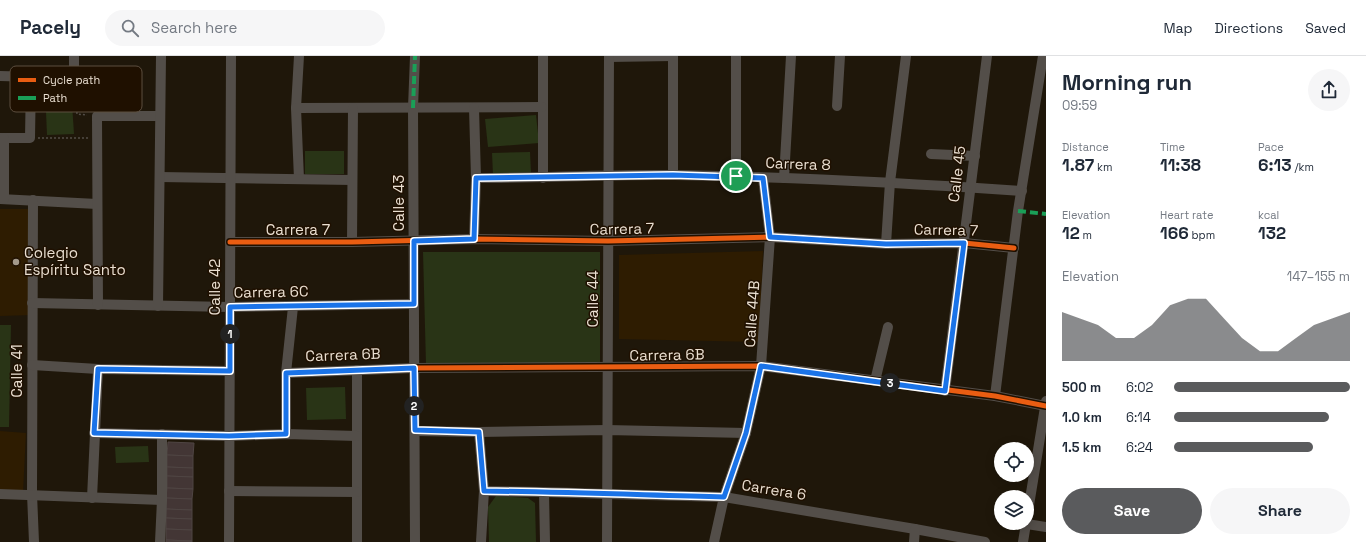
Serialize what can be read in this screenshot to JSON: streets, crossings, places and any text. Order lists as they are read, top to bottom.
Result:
{
  "streets": {
    "street": [
      "Carrera 8",
      "Calle 45",
      "Calle 43",
      "Carrera 7",
      "Calle 42",
      "Carrera 6C",
      "Calle 44",
      "Calle 44B",
      "Carrera 6B",
      "Calle 41",
      "Carrera 6"
    ]
  },
  "crossings": [
    ["Carrera 8", "Calle 45"],
    ["Carrera 8", "Calle 44"],
    ["Carrera 8", "Calle 44B"],
    ["Calle 45", "Carrera 7"],
    ["Calle 45", "Carrera 6B"],
    ["Calle 43", "Carrera 7"],
    ["Calle 43", "Carrera 6C"],
    ["Calle 43", "Carrera 6B"],
    ["Carrera 7", "Calle 42"],
    ["Carrera 7", "Calle 44"],
    ["Carrera 7", "Calle 44B"],
    ["Calle 42", "Carrera 6C"],
    ["Carrera 6C", "Calle 41"],
    ["Calle 44", "Carrera 6B"],
    ["Calle 44", "Carrera 6"],
    ["Calle 44B", "Carrera 6B"],
    ["Calle 44B", "Carrera 6"]
  ],
  "places": ["Colegio Espíritu Santo"],
  "legend": ["Cycle path", "Path"],
  "page": {
    "header": "Pacely",
    "search": "Search here",
    "nav": ["Map", "Directions", "Saved"],
    "heading": ["Morning run", "09:59"],
    "stats": [
      ["Distance", "1.87 km"],
      ["Time", "11:38"],
      ["Pace", "6:13 /km"],
      ["Elevation", "12 m"],
      ["Heart rate", "166 bpm"],
      ["kcal", "132"]
    ],
    "chart": ["Elevation", "147–155 m"],
    "pins": ["1", "3", "2"],
    "list": [
      {
        "name": "500 m",
        "note": "6:02"
      },
      {
        "name": "1.0 km",
        "note": "6:14"
      },
      {
        "name": "1.5 km",
        "note": "6:24"
      }
    ],
    "buttons": ["Save", "Share"]
  }
}
